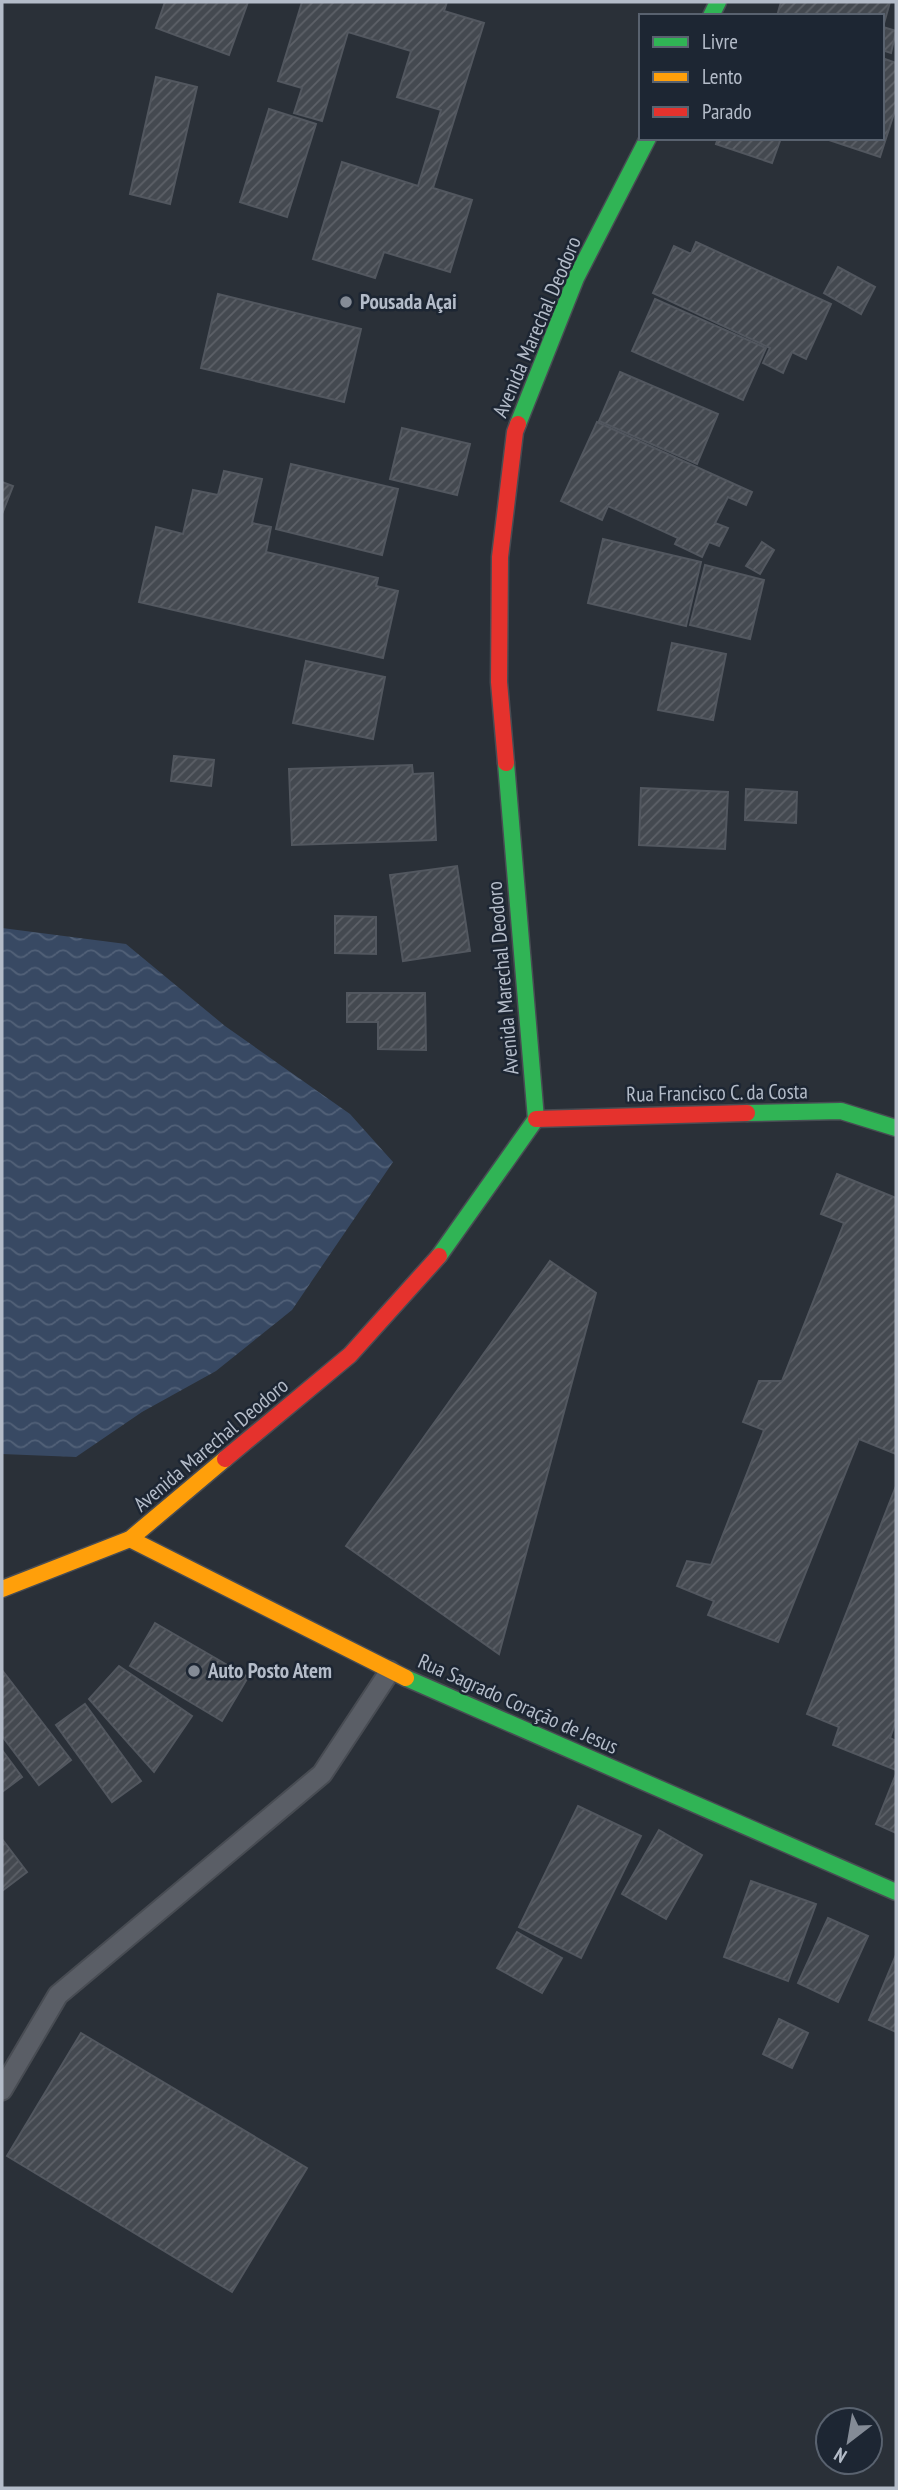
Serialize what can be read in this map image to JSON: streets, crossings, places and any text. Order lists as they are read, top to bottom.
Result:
{
  "streets": {
    "main road": ["Avenida Marechal Deodoro", "Rua Francisco C. da Costa", "Rua Sagrado Coração de Jesus"]
  },
  "crossings": [
    ["Avenida Marechal Deodoro", "Rua Francisco C. da Costa"],
    ["Avenida Marechal Deodoro", "Rua Sagrado Coração de Jesus"]
  ],
  "places": ["Pousada Açai", "Auto Posto Atem"],
  "legend": ["Livre", "Lento", "Parado"],
  "north": "bottom left"
}
